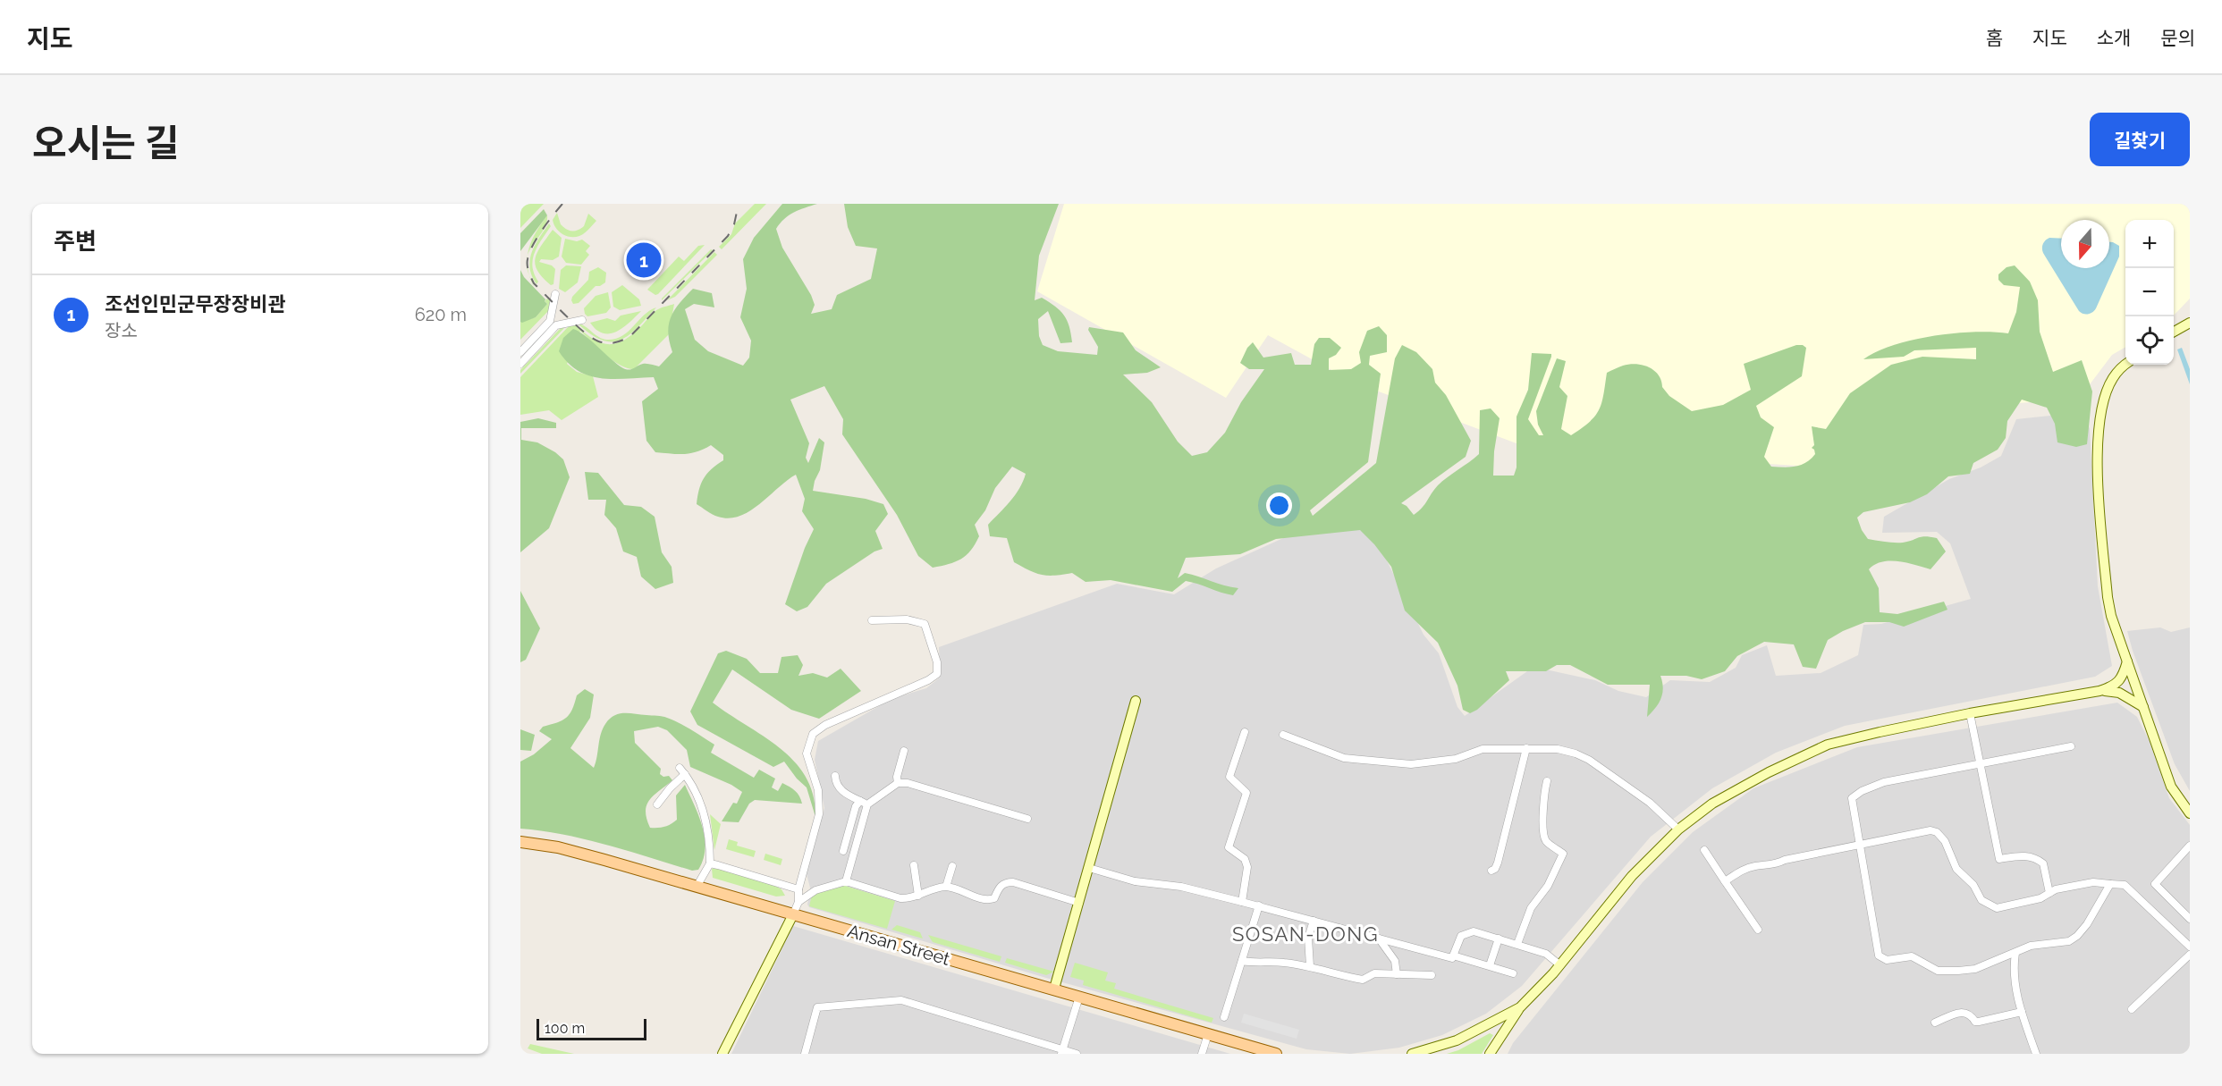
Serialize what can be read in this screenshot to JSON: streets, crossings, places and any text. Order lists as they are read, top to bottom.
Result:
{
  "streets": {
    "main road": ["Ansan Street"]
  },
  "districts": ["SOSAN-DONG"],
  "scale_bar": "100 m",
  "north": "bottom",
  "page": {
    "header": "지도",
    "nav": [
      "홈",
      "지도",
      "소개",
      "문의"
    ],
    "title": "오시는 길",
    "buttons": "길찾기",
    "heading": "주변",
    "map_buttons": ["+", "−"],
    "pins": "1",
    "list": [
      {
        "mark": "1",
        "name": "조선인민군무장장비관",
        "note": "장소",
        "value": "620 m"
      }
    ],
    "scale": "100 m"
  }
}
